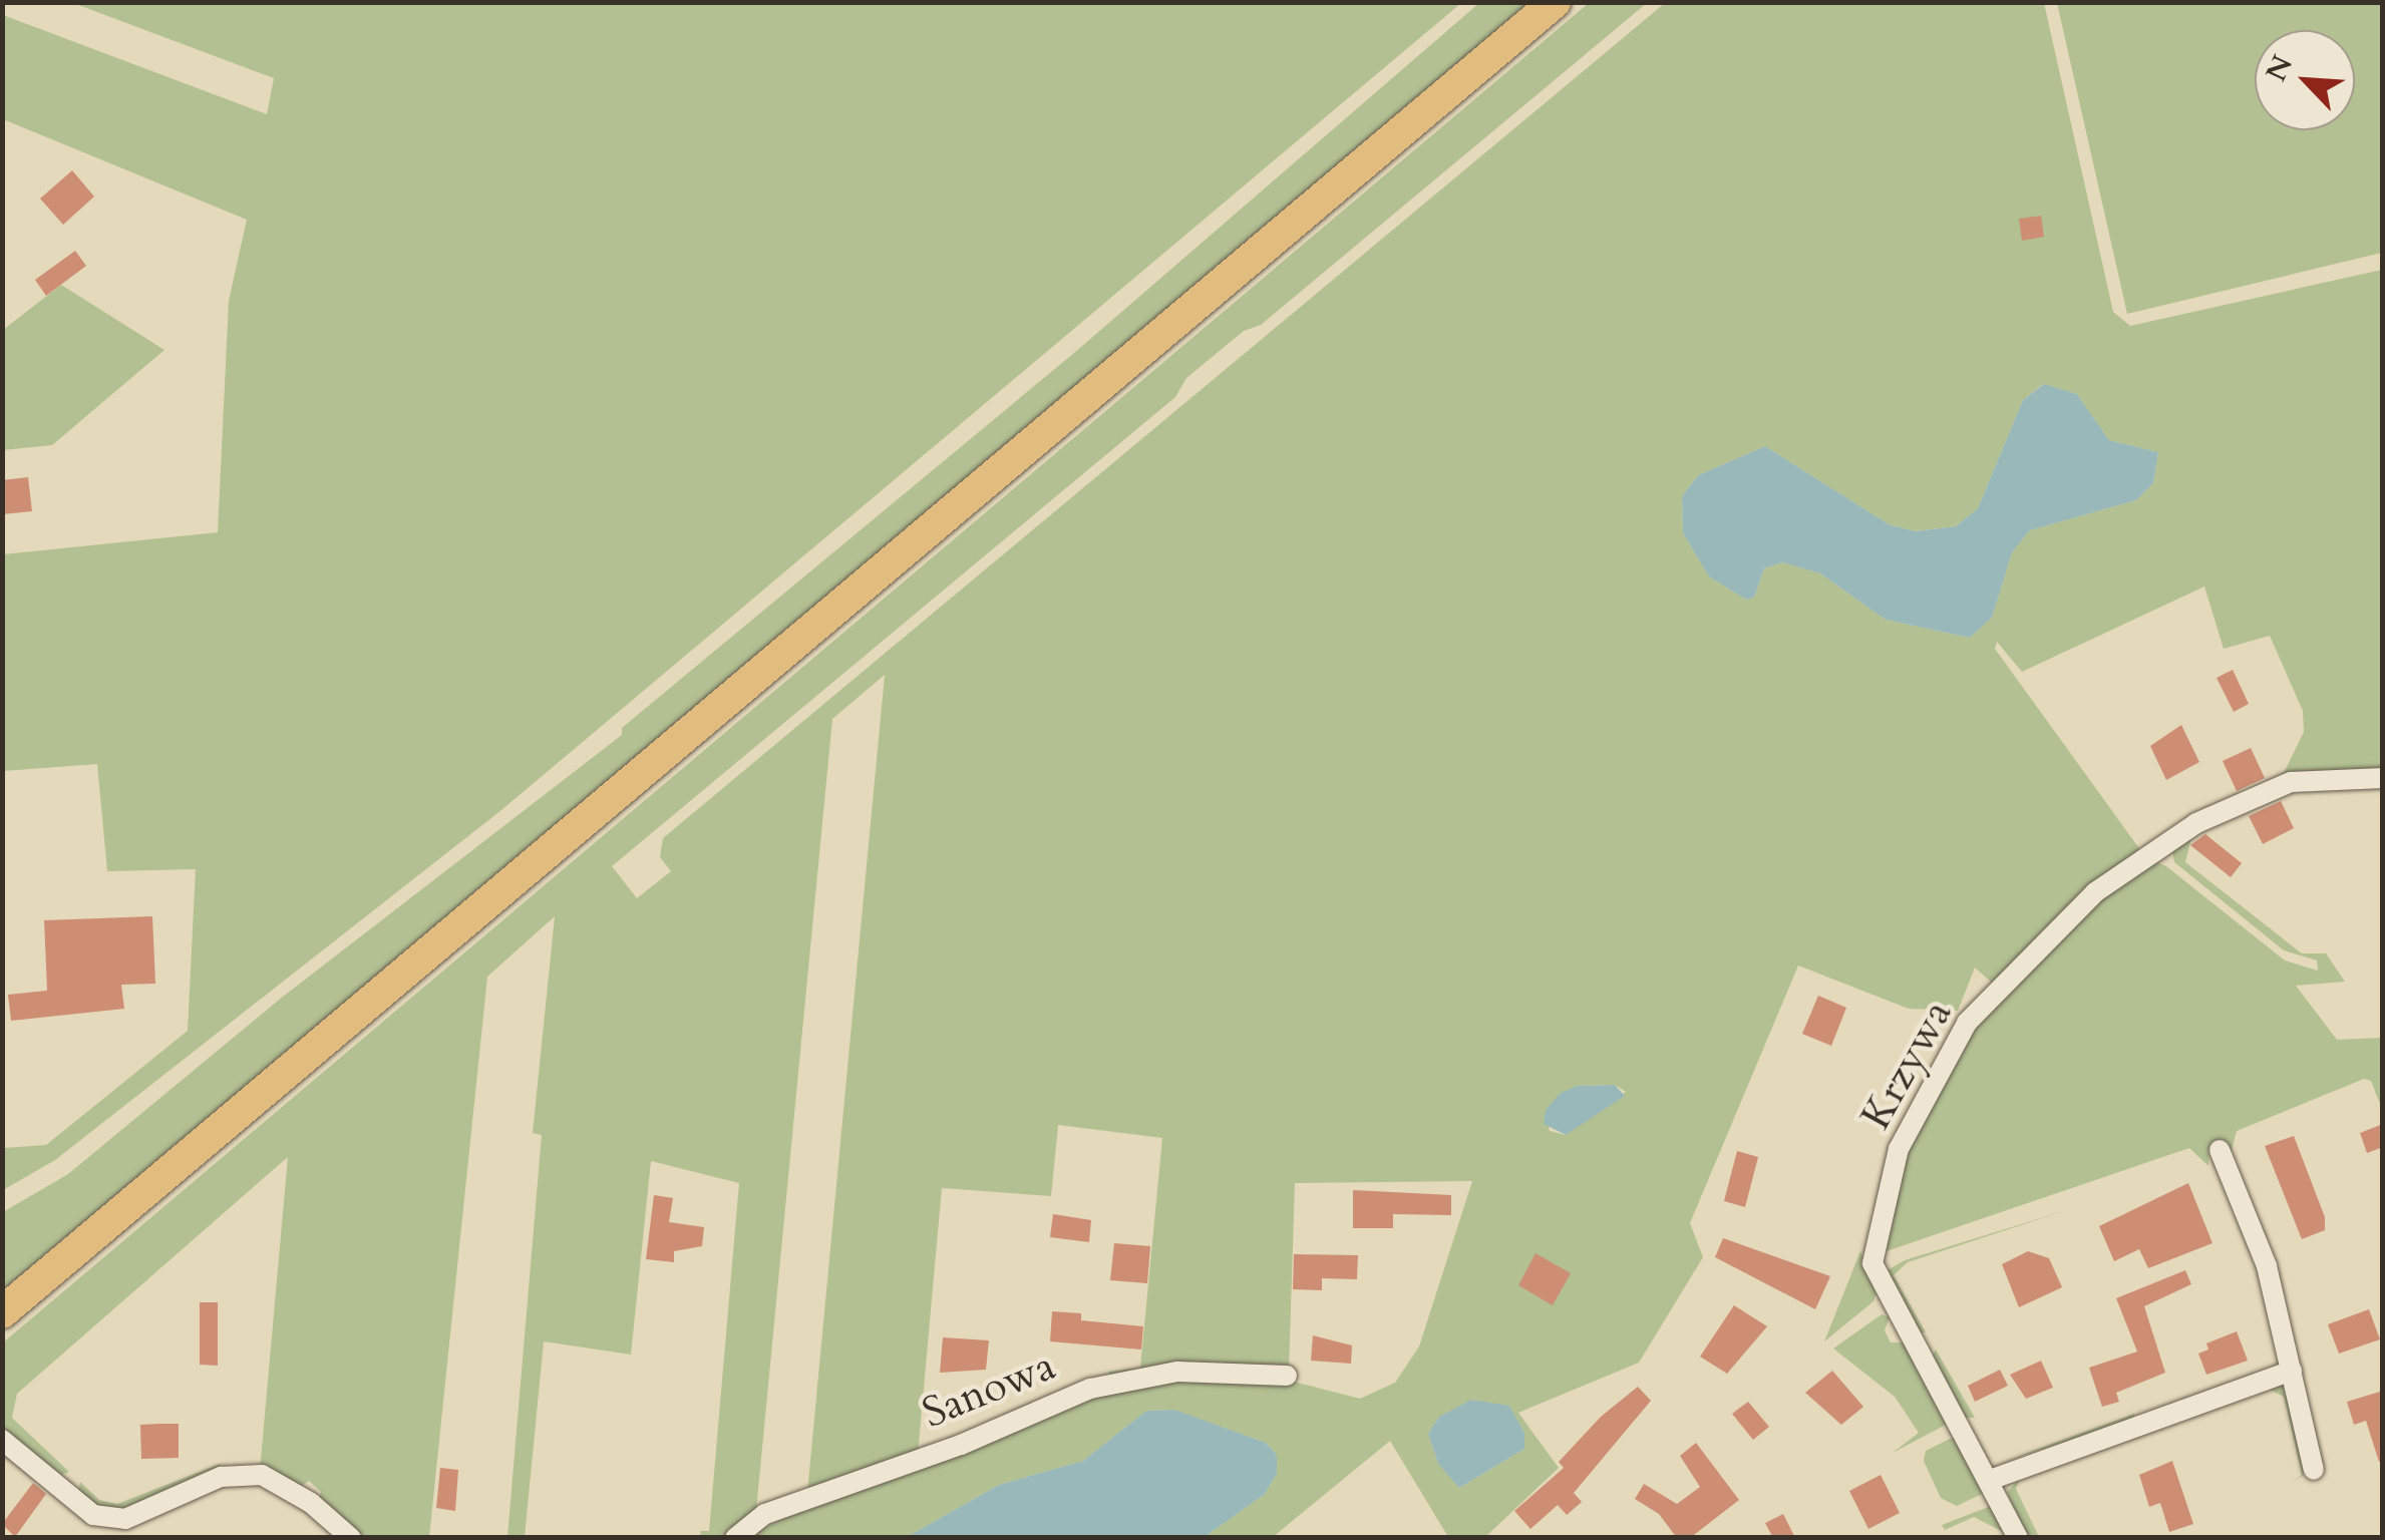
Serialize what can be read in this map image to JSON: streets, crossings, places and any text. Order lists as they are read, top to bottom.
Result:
{
  "streets": {
    "street": ["Krzywa", "Sanowa"]
  },
  "north": "top left"
}
